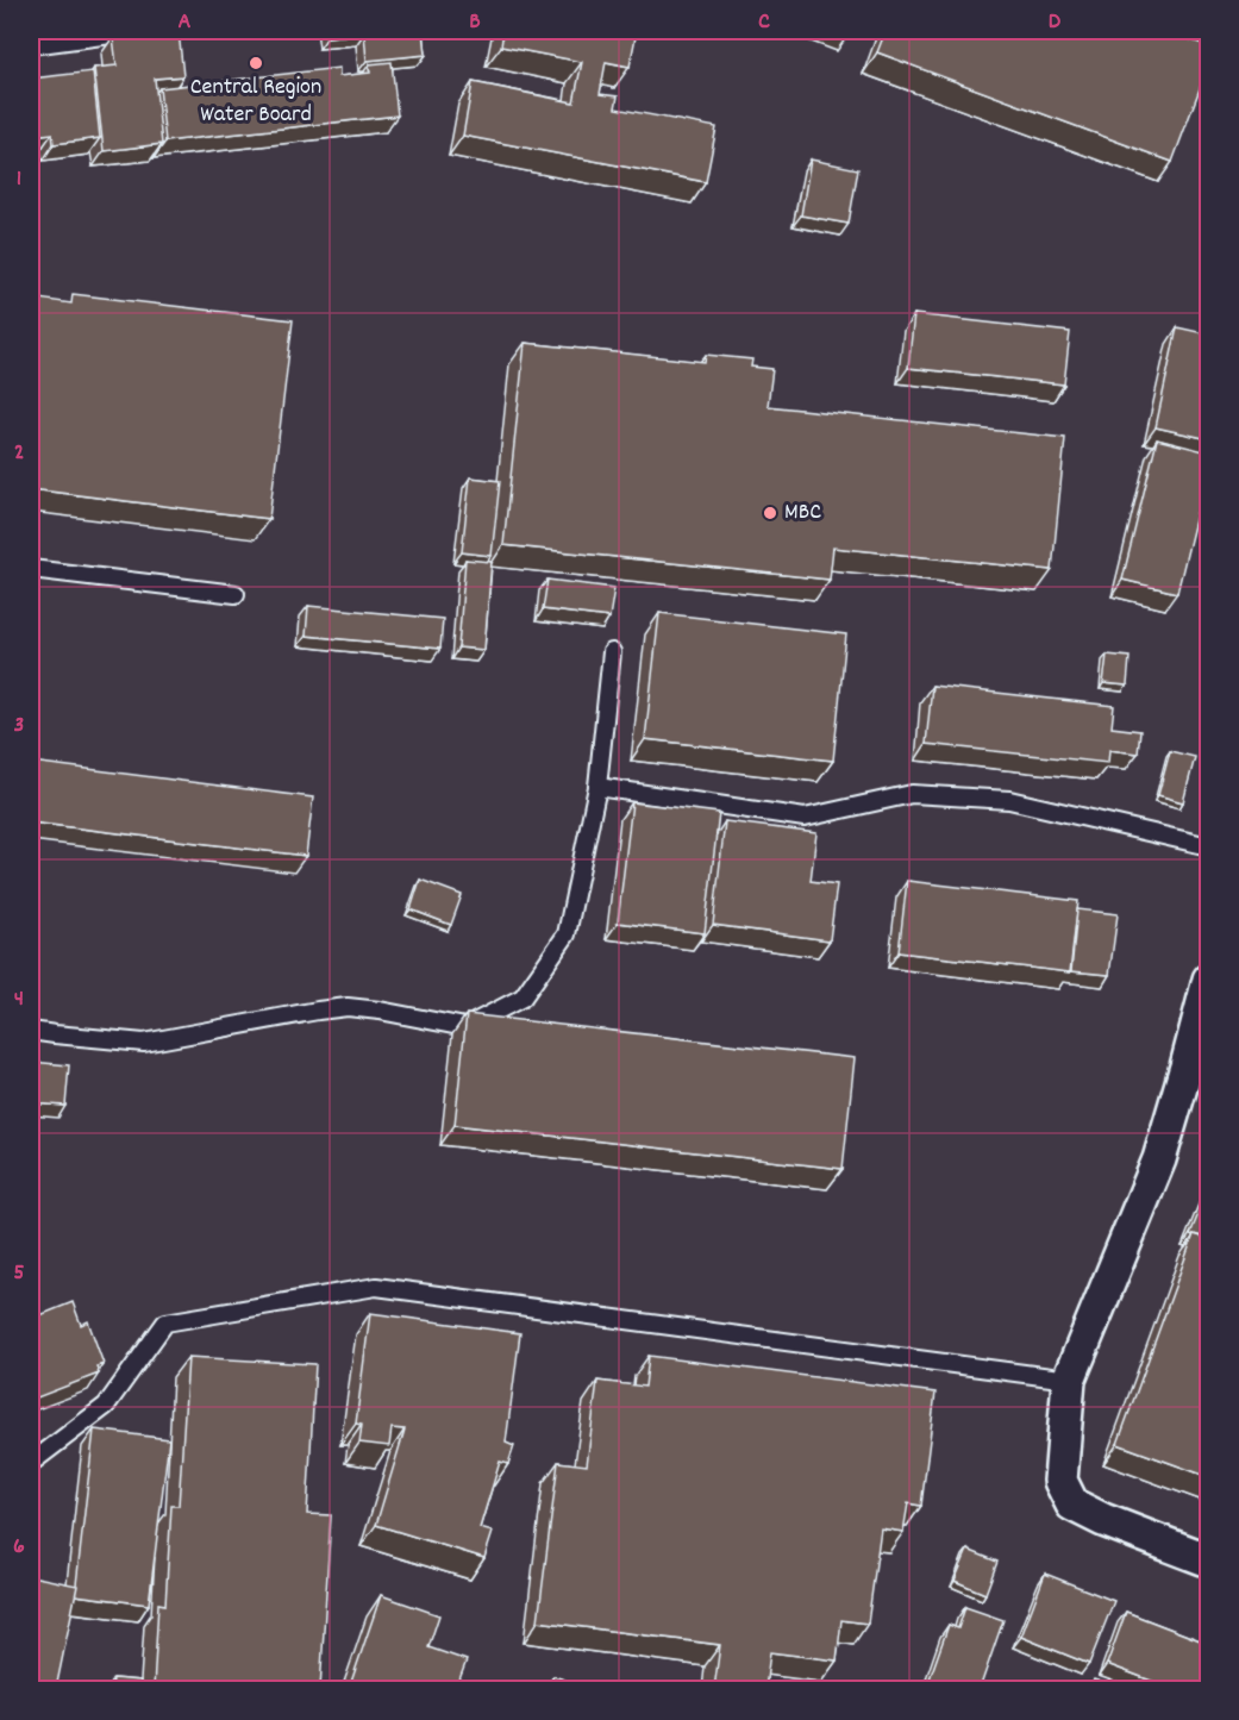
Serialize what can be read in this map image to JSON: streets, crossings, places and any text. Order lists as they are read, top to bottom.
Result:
{
  "places": ["Central Region Water Board", "MBC"],
  "grid": {
    "columns": [
      "A",
      "B",
      "C",
      "D"
    ],
    "rows": [
      "1",
      "2",
      "3",
      "4",
      "5",
      "6"
    ]
  }
}
